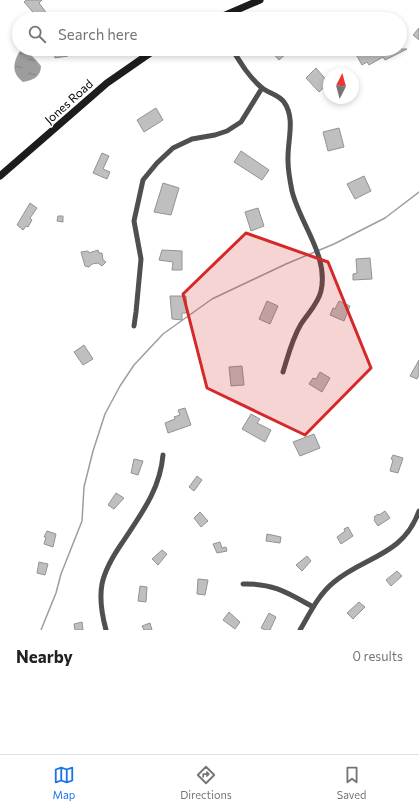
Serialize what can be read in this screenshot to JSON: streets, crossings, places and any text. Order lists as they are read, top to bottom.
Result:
{
  "streets": {
    "street": ["Jones Road"]
  },
  "north": "top",
  "page": {
    "search": "Search here",
    "heading": ["Nearby", "0 results"],
    "nav": ["Map", "Directions", "Saved"]
  }
}
